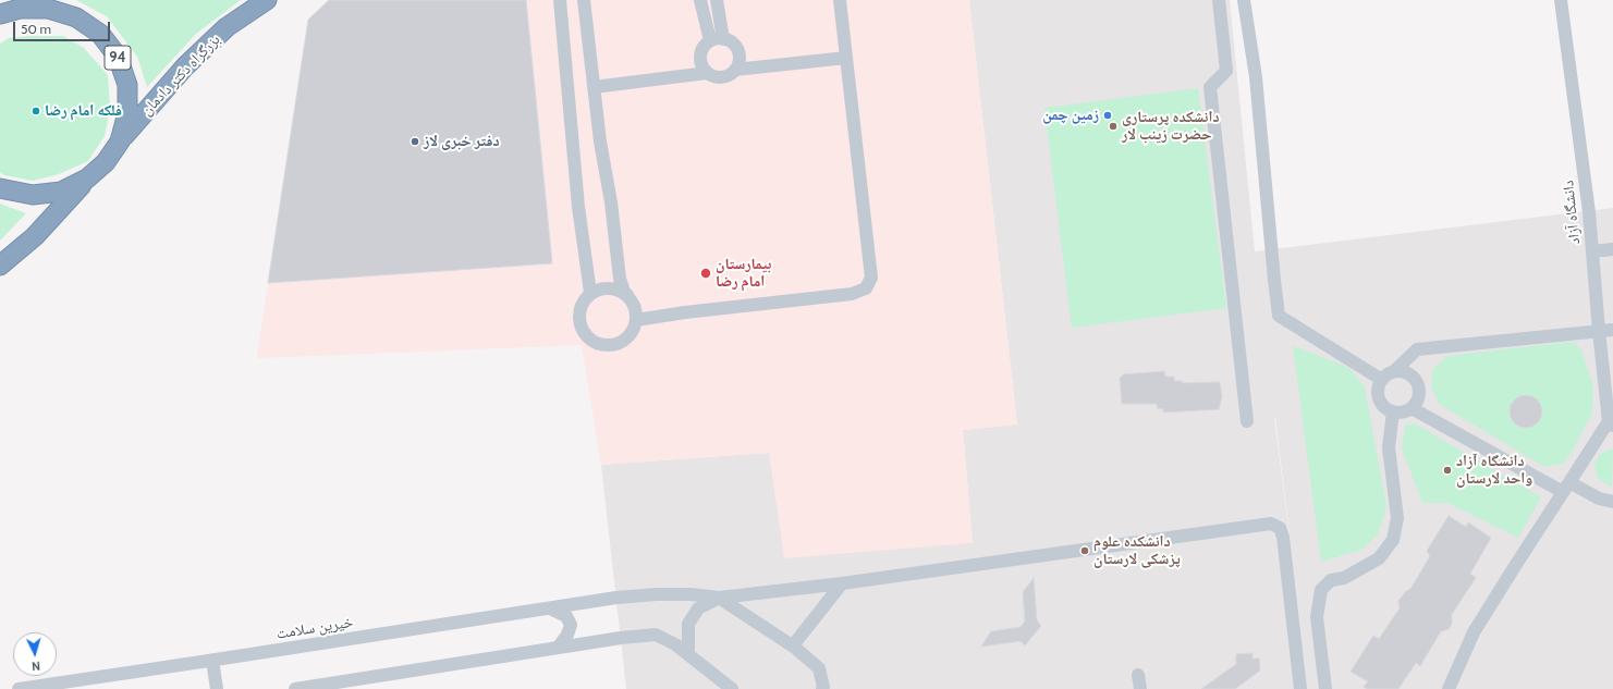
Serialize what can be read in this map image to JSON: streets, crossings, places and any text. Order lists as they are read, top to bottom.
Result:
{
  "streets": {
    "highway": ["94", "بزرگراه دکتر دادمان"],
    "street": ["دانشگاه آزاد", "خیرین سلامت"]
  },
  "crossings": [
    ["94", "بزرگراه دکتر دادمان"]
  ],
  "places": [
    "فلكه امام رضا",
    "زمین چمن",
    "دانشکده پرستاری حضرت زینب لار",
    "دفتر خبری لاز",
    "بیمارستان امام رضا",
    "دانشگاه آزاد واحد لارستان",
    "دانشکده علوم پزشکی لارستان"
  ],
  "scale_bar": "50 m",
  "north": "bottom"
}
